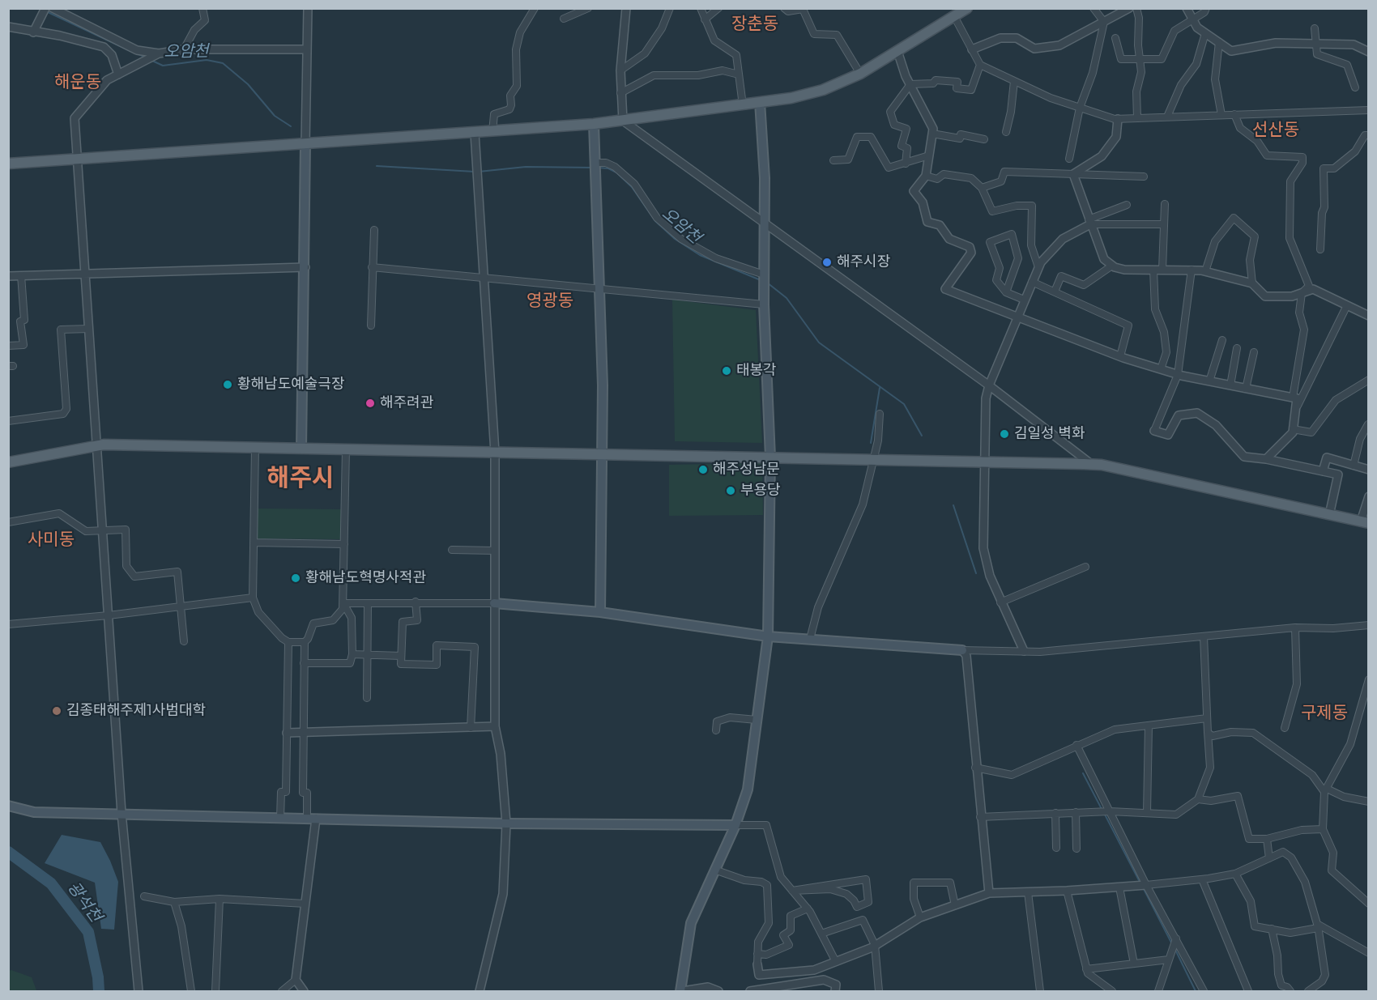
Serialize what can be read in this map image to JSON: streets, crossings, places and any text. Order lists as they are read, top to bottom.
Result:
{
  "districts": [
    "장춘동",
    "해운동",
    "선산동",
    "영광동",
    "해주시",
    "사미동",
    "구제동"
  ],
  "water": ["오암천", "광석천"],
  "places": [
    "해주시장",
    "태봉각",
    "황해남도예술극장",
    "해주려관",
    "김일성 벽화",
    "해주성남문",
    "부용당",
    "황해남도혁명사적관",
    "김종태해주제1사범대학"
  ]
}
